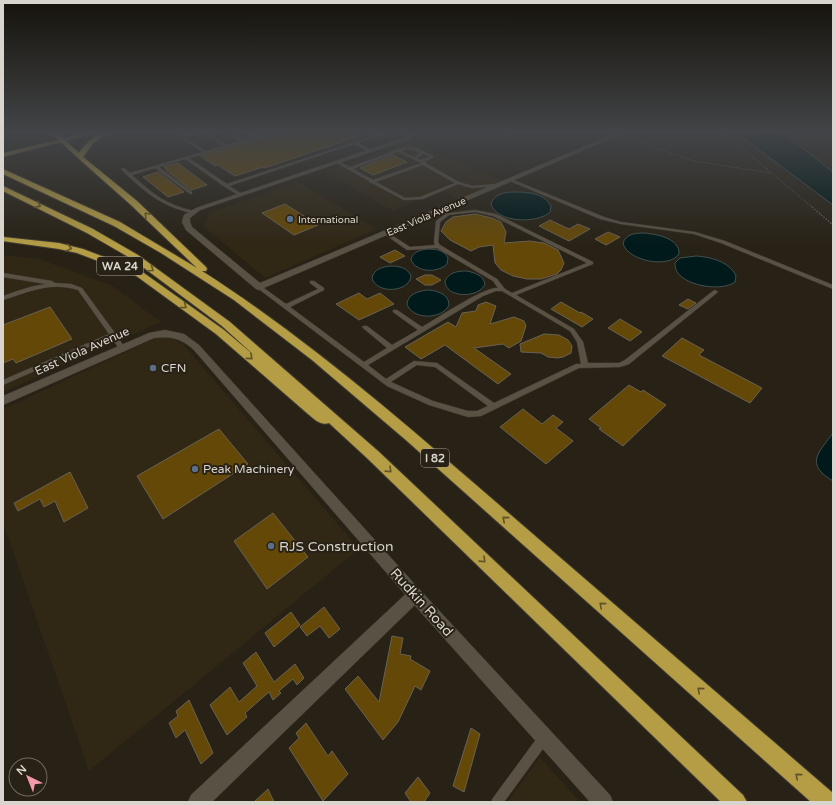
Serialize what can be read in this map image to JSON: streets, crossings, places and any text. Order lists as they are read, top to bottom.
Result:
{
  "streets": {
    "highway": ["WA 24", "I 82"],
    "street": ["East Viola Avenue", "Rudkin Road"]
  },
  "crossings": [
    ["East Viola Avenue", "Rudkin Road"]
  ],
  "places": [
    "International",
    "CFN",
    "Peak Machinery",
    "RJS Construction"
  ],
  "north": "top left"
}
